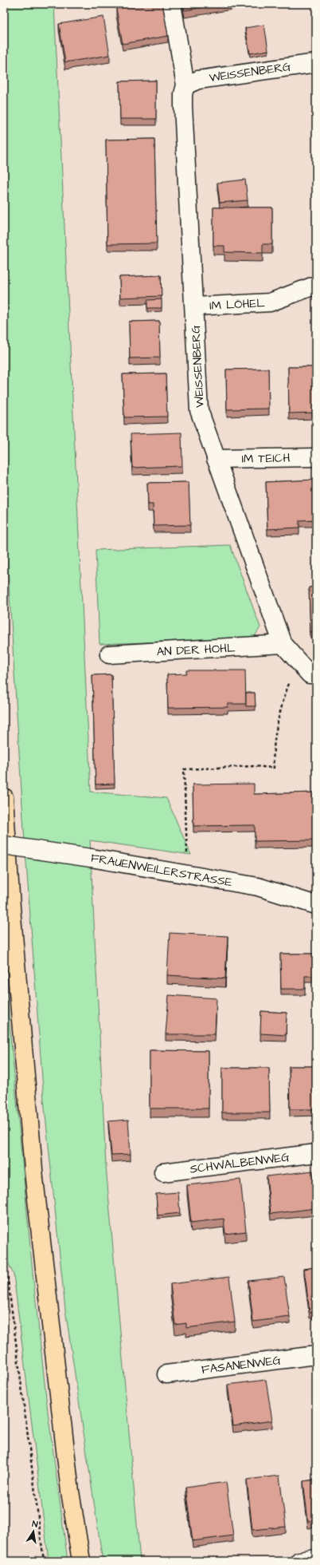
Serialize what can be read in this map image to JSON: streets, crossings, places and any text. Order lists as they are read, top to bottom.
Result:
{
  "streets": {
    "street": [
      "WEISSENBERG",
      "IM LÖHEL",
      "IM TEICH",
      "AN DER HOHL",
      "FRAUENWEILERSTRASSE",
      "SCHWALBENWEG",
      "FASANENWEG"
    ]
  },
  "crossings": [
    ["WEISSENBERG", "IM LÖHEL"],
    ["WEISSENBERG", "IM TEICH"],
    ["WEISSENBERG", "AN DER HOHL"]
  ],
  "north": "top"
}
